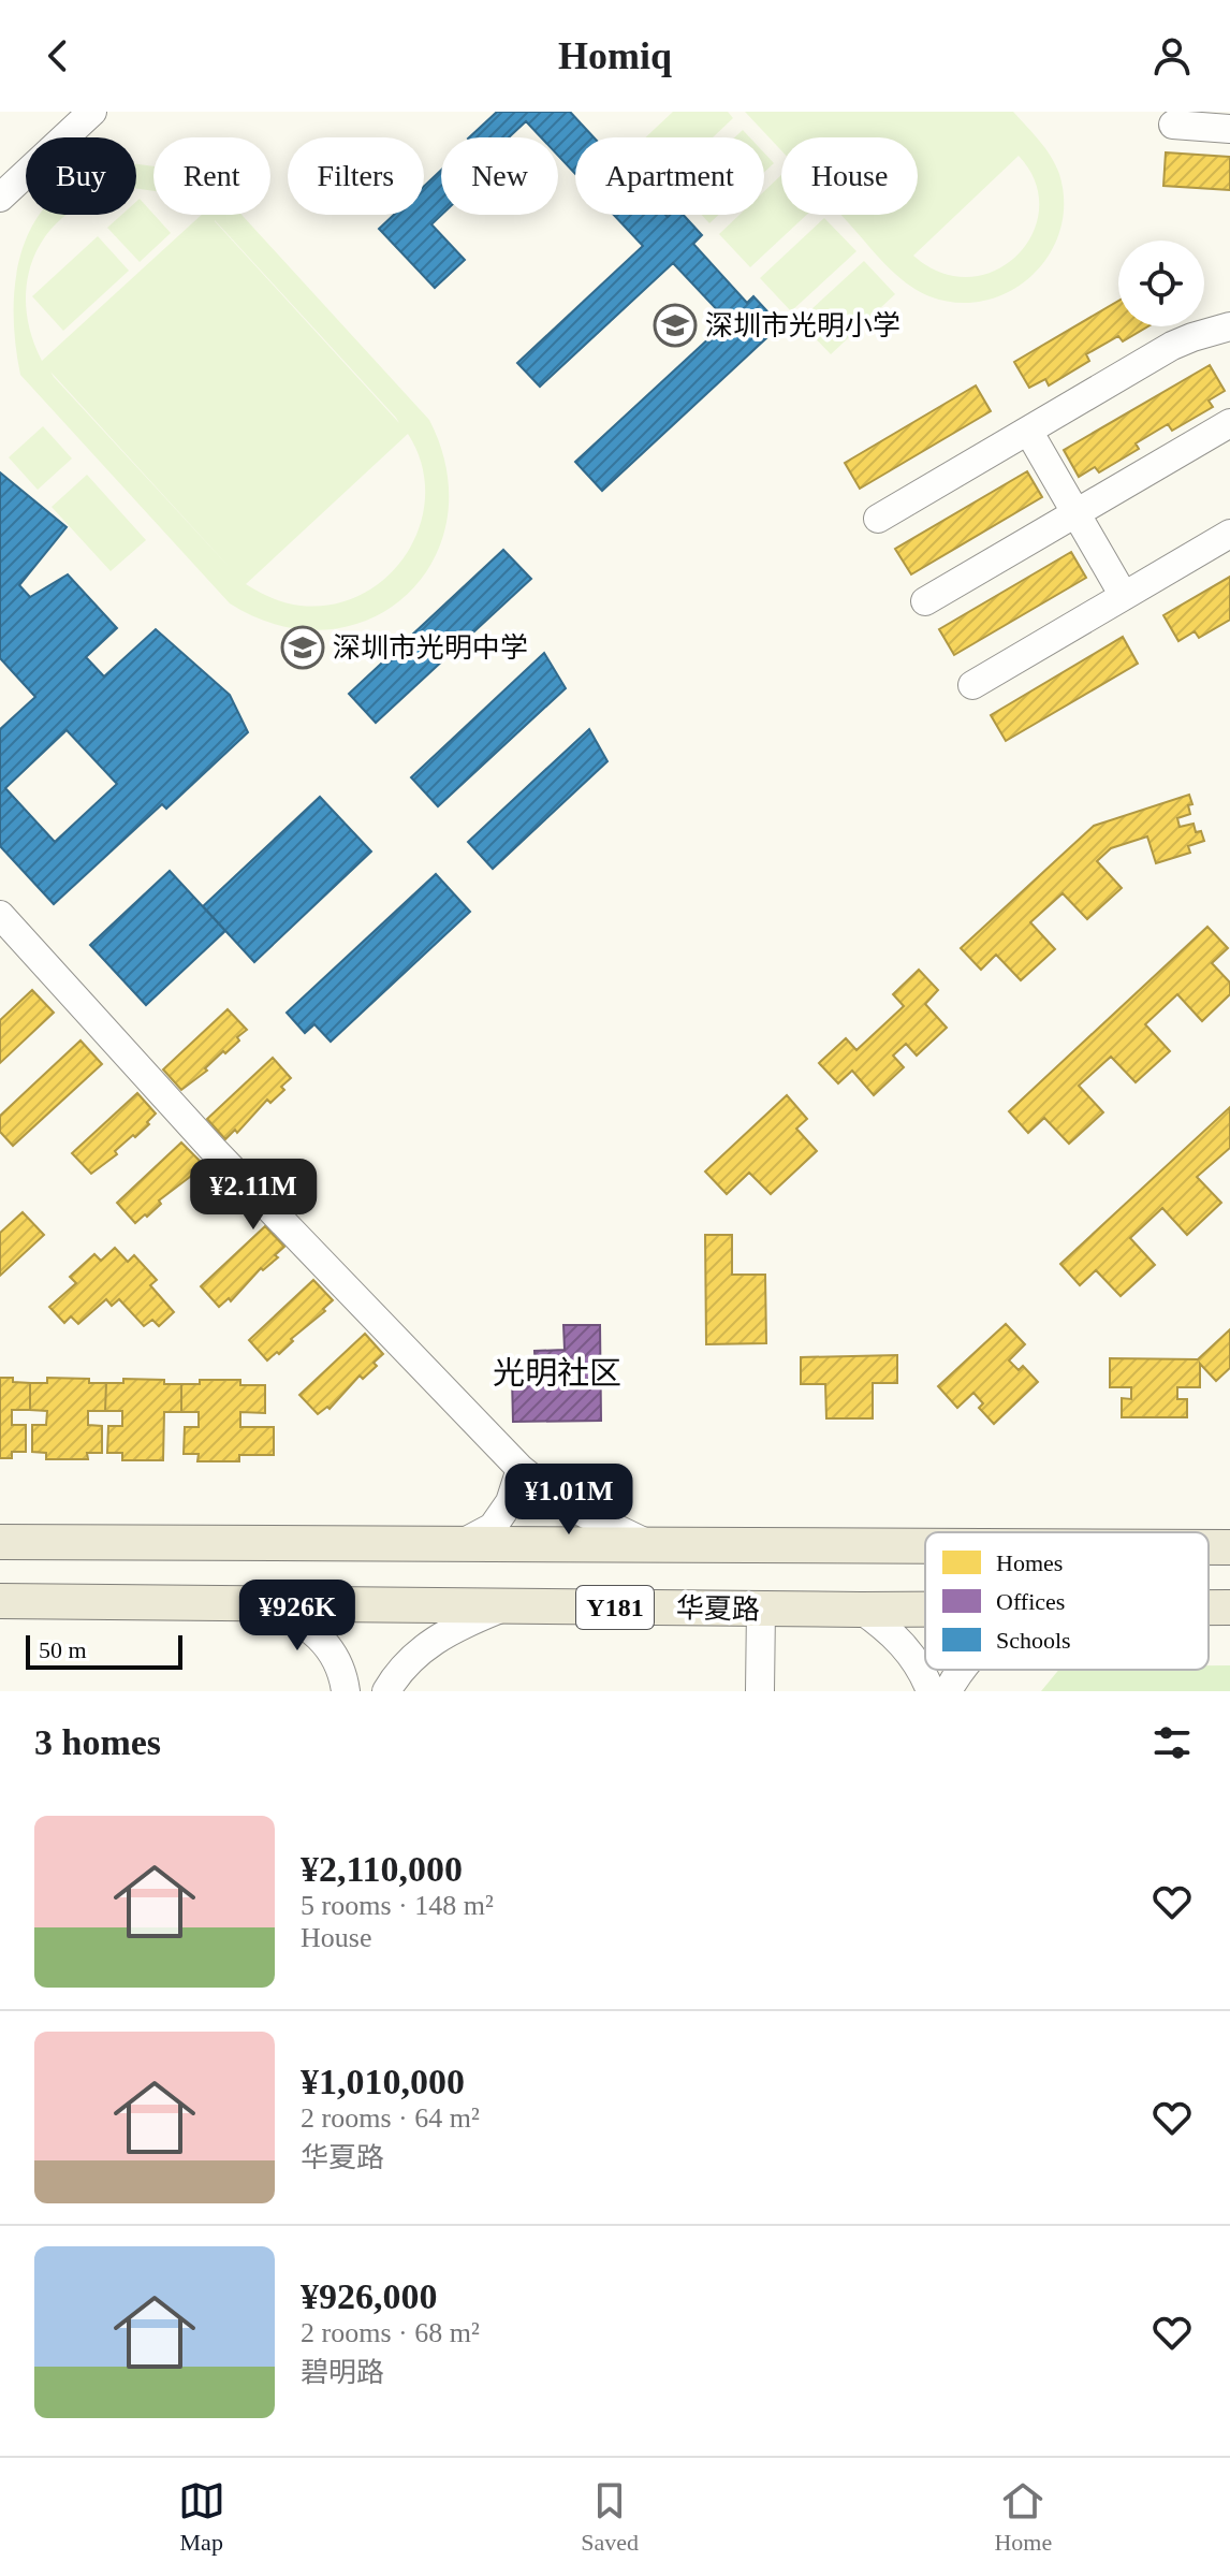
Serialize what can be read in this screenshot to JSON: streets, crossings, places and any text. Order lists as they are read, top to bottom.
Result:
{
  "streets": {
    "main road": ["Y181", "华夏路"]
  },
  "districts": ["光明社区"],
  "places": {
    "school or university": ["深圳市光明小学", "深圳市光明中学"]
  },
  "legend": ["Homes", "Offices", "Schools"],
  "scale_bar": "50 m",
  "page": {
    "header": "Homiq",
    "chip": [
      "Buy",
      "Rent",
      "Filters",
      "New",
      "Apartment",
      "House"
    ],
    "price": ["¥2.11M", "¥1.01M", "¥926K"],
    "scale": "50 m",
    "heading": "3 homes",
    "list": [
      {
        "name": "¥2,110,000",
        "note": "5 rooms · 148 m² · House"
      },
      {
        "name": "¥1,010,000",
        "note": "2 rooms · 64 m² · 华夏路"
      },
      {
        "name": "¥926,000",
        "note": "2 rooms · 68 m² · 碧明路"
      }
    ],
    "tabs": ["Map", "Saved", "Home"]
  }
}
